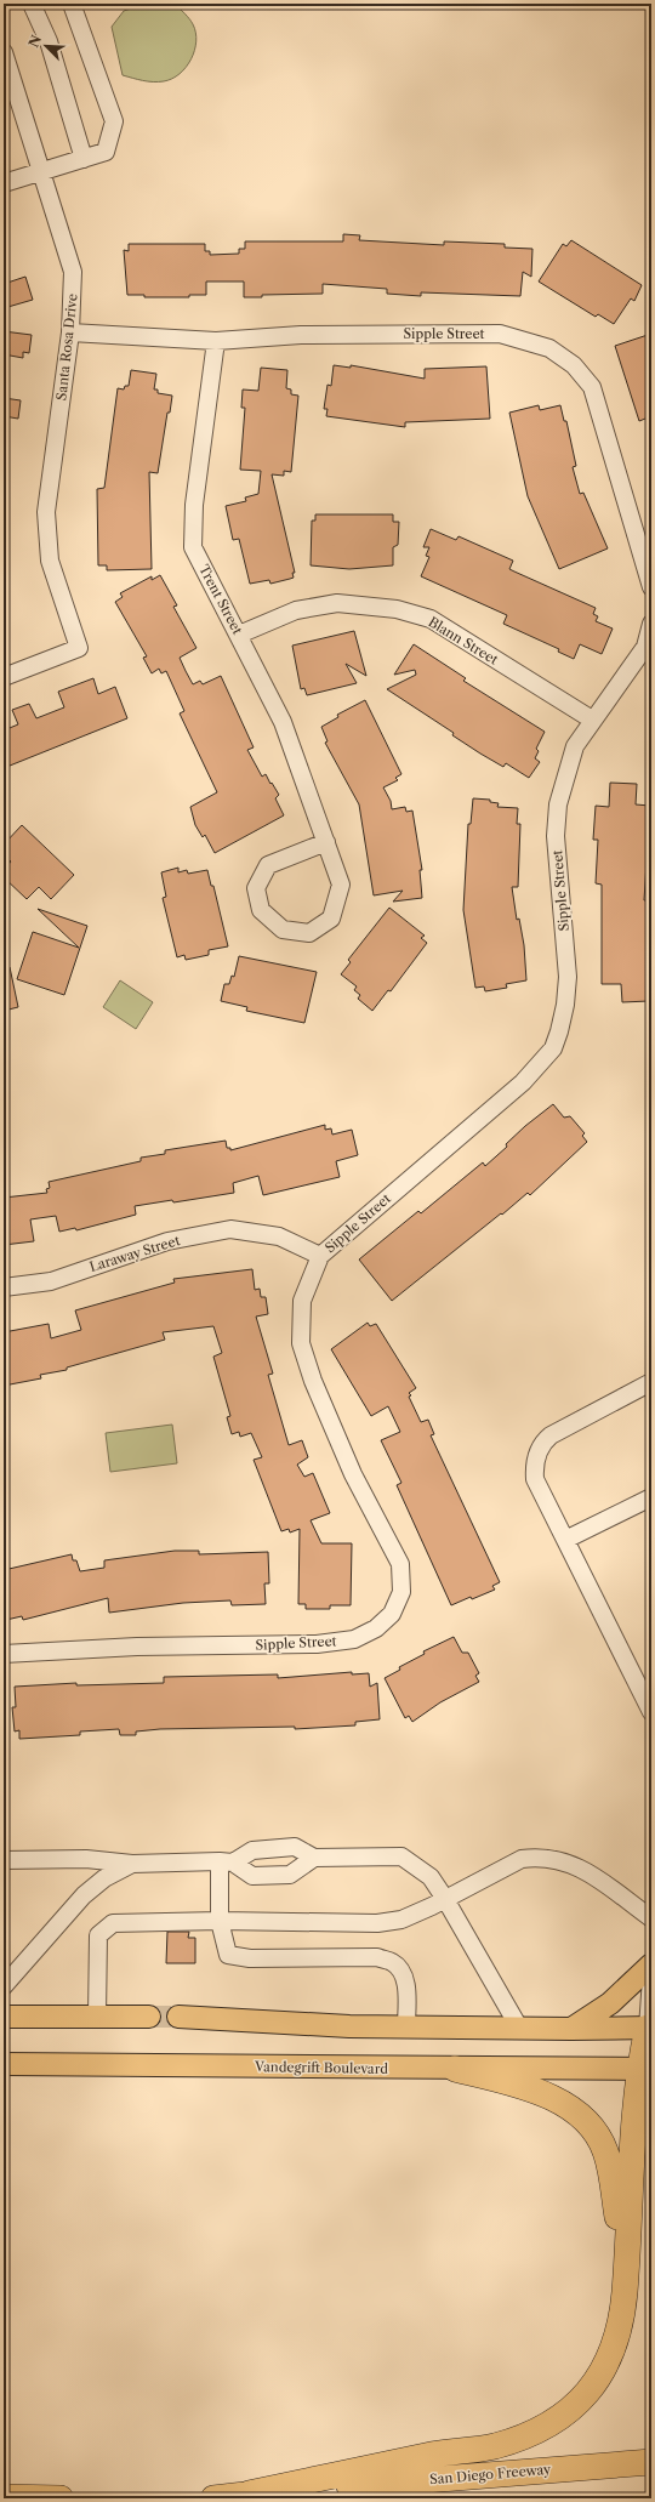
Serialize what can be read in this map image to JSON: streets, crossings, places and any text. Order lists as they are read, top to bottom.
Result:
{
  "streets": {
    "highway": ["San Diego Freeway"],
    "main road": ["Vandegrift Boulevard"],
    "street": [
      "Sipple Street",
      "Santa Rosa Drive",
      "Trent Street",
      "Blann Street",
      "Laraway Street"
    ]
  },
  "crossings": [
    ["Sipple Street", "Santa Rosa Drive"],
    ["Sipple Street", "Trent Street"],
    ["Sipple Street", "Blann Street"],
    ["Sipple Street", "Laraway Street"],
    ["Trent Street", "Blann Street"]
  ],
  "north": "top left"
}
